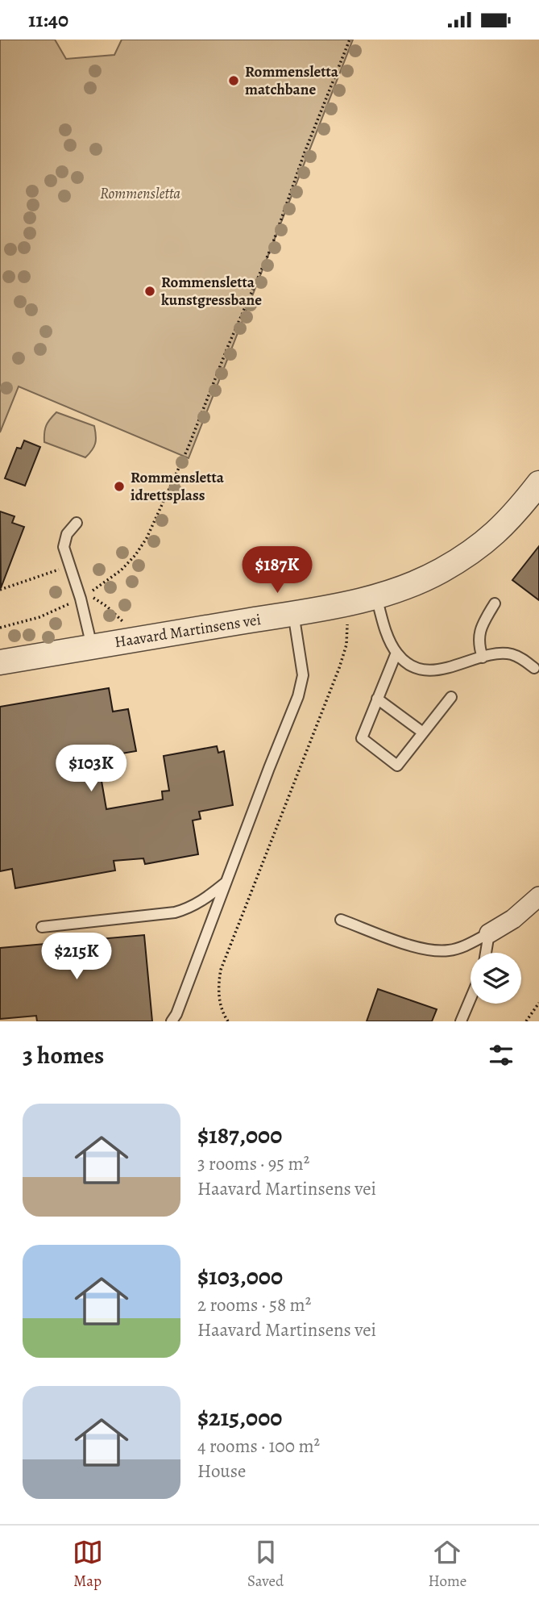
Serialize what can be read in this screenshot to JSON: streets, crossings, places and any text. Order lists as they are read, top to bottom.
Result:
{
  "streets": {
    "street": ["Haavard Martinsens vei"]
  },
  "parks": ["Rommensletta"],
  "places": ["Rommensletta matchbane", "Rommensletta kunstgressbane", "Rommensletta idrettsplass"],
  "page": {
    "status": "11:40",
    "price": ["$187K", "$103K", "$215K"],
    "heading": "3 homes",
    "list": [
      {
        "name": "$187,000",
        "note": "3 rooms · 95 m² · Haavard Martinsens vei"
      },
      {
        "name": "$103,000",
        "note": "2 rooms · 58 m² · Haavard Martinsens vei"
      },
      {
        "name": "$215,000",
        "note": "4 rooms · 100 m² · House"
      }
    ],
    "tabs": ["Map", "Saved", "Home"]
  }
}
